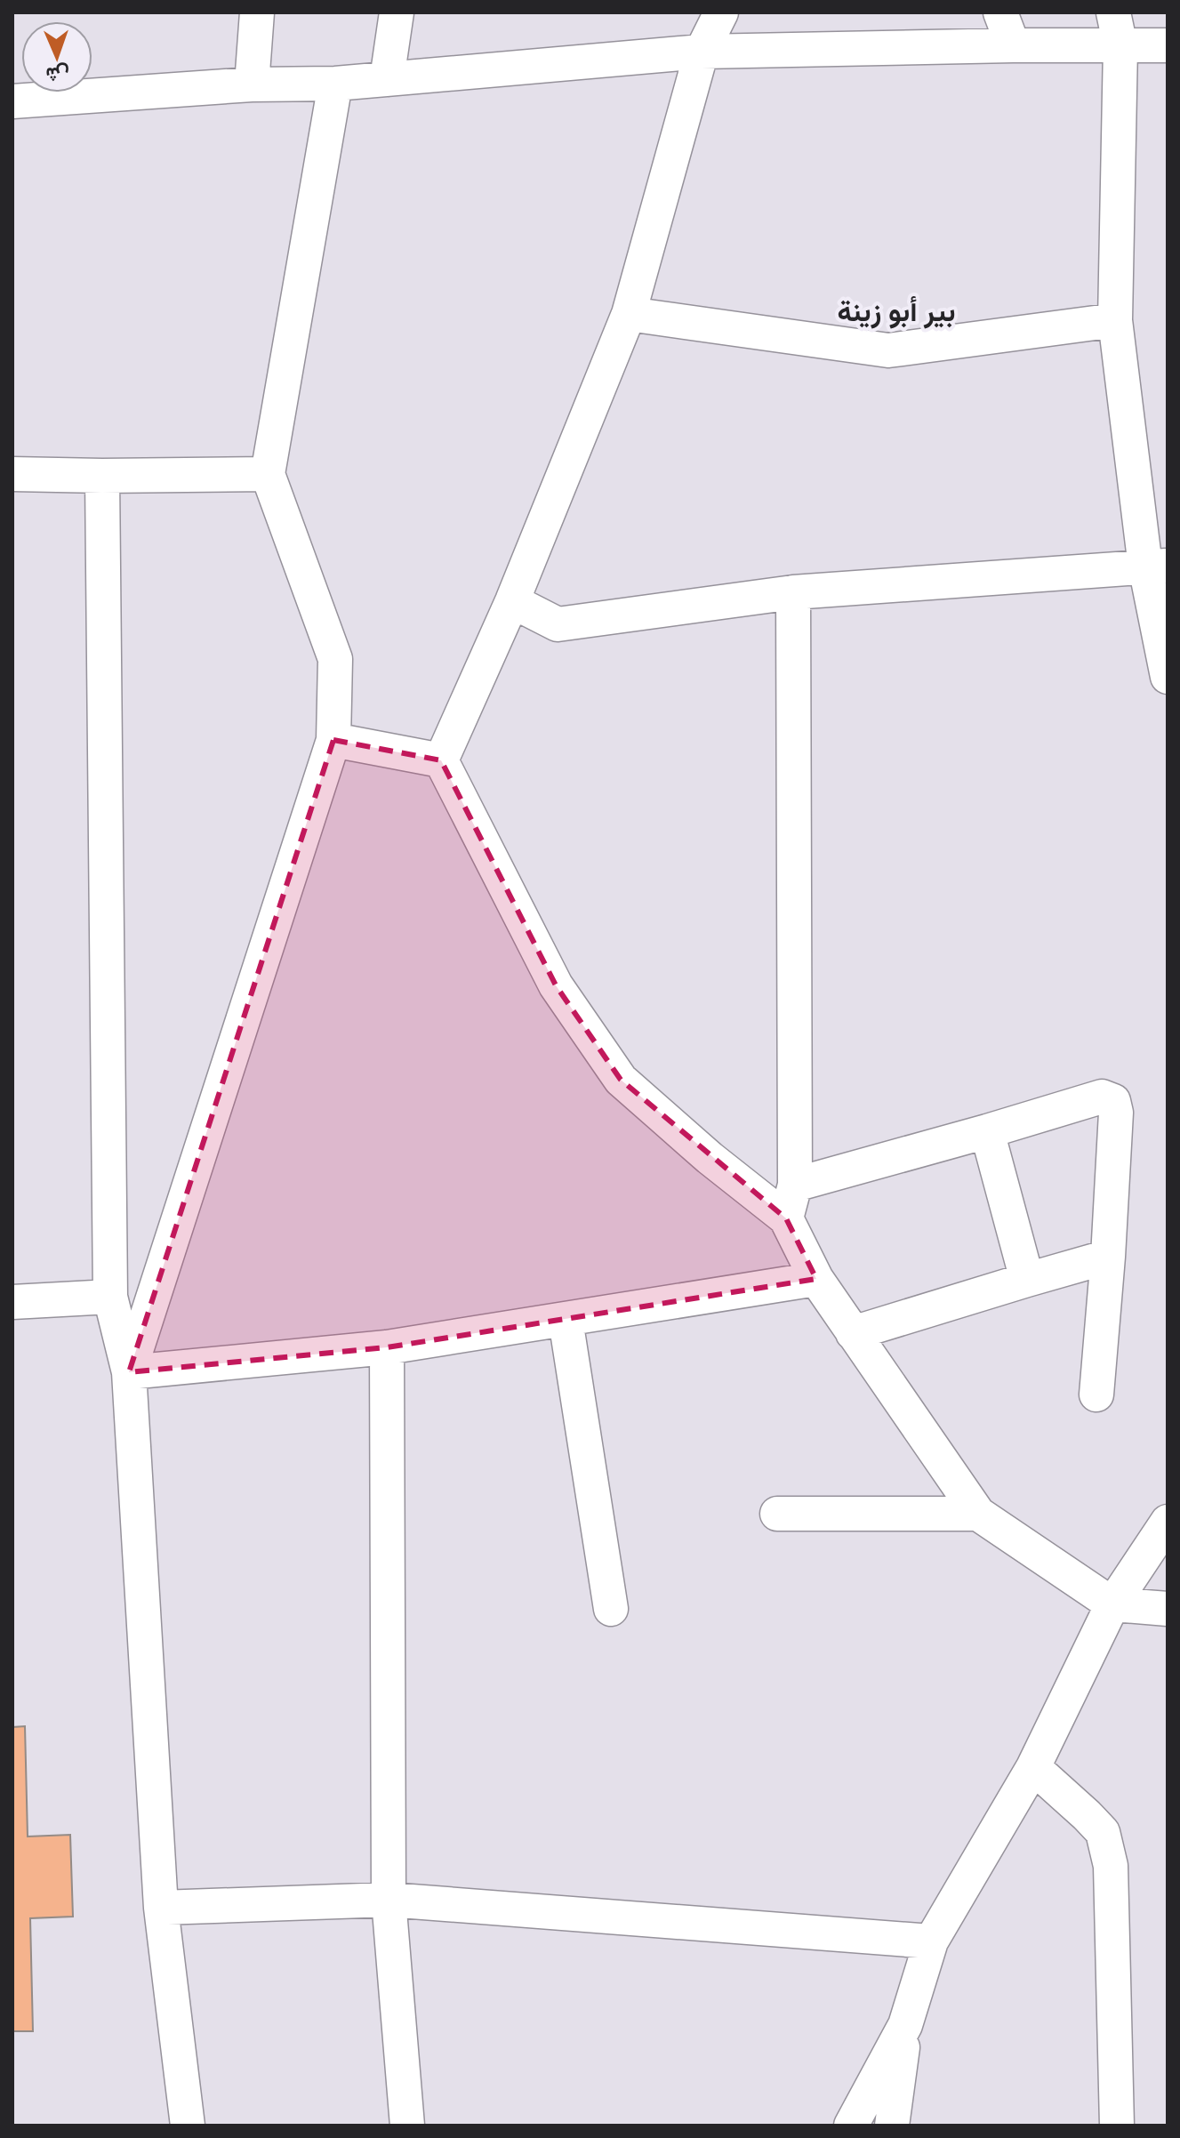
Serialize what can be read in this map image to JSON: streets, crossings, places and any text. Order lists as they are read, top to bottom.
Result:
{
  "districts": ["بير أبو زينة"],
  "north": "bottom"
}
